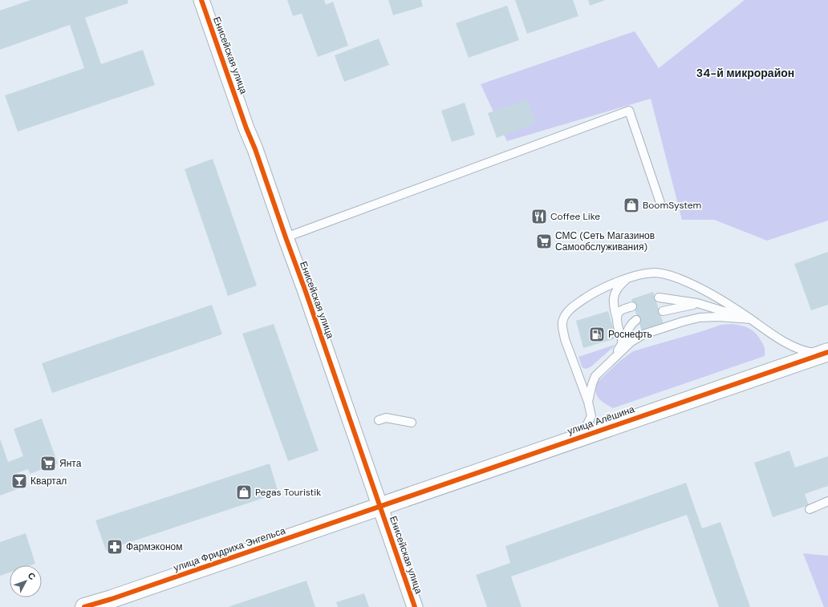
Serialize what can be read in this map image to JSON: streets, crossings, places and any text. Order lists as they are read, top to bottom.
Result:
{
  "streets": {
    "street": ["Енисейская улица", "улица Алёшина", "улица Фридриха Энгельса"]
  },
  "crossings": [
    ["Енисейская улица", "улица Алёшина"],
    ["Енисейская улица", "улица Фридриха Энгельса"],
    ["улица Алёшина", "улица Фридриха Энгельса"]
  ],
  "districts": ["34-й микрорайон"],
  "places": {
    "shop": ["BoomSystem", "Pegas Touristik"],
    "restaurant": ["Coffee Like"],
    "supermarket": ["СМС (Сеть Магазинов Самообслуживания)", "Янта"],
    "fuel station": ["Роснефть"],
    "bar": ["Квартал"],
    "pharmacy": ["Фармэконом"]
  },
  "north": "top right"
}
